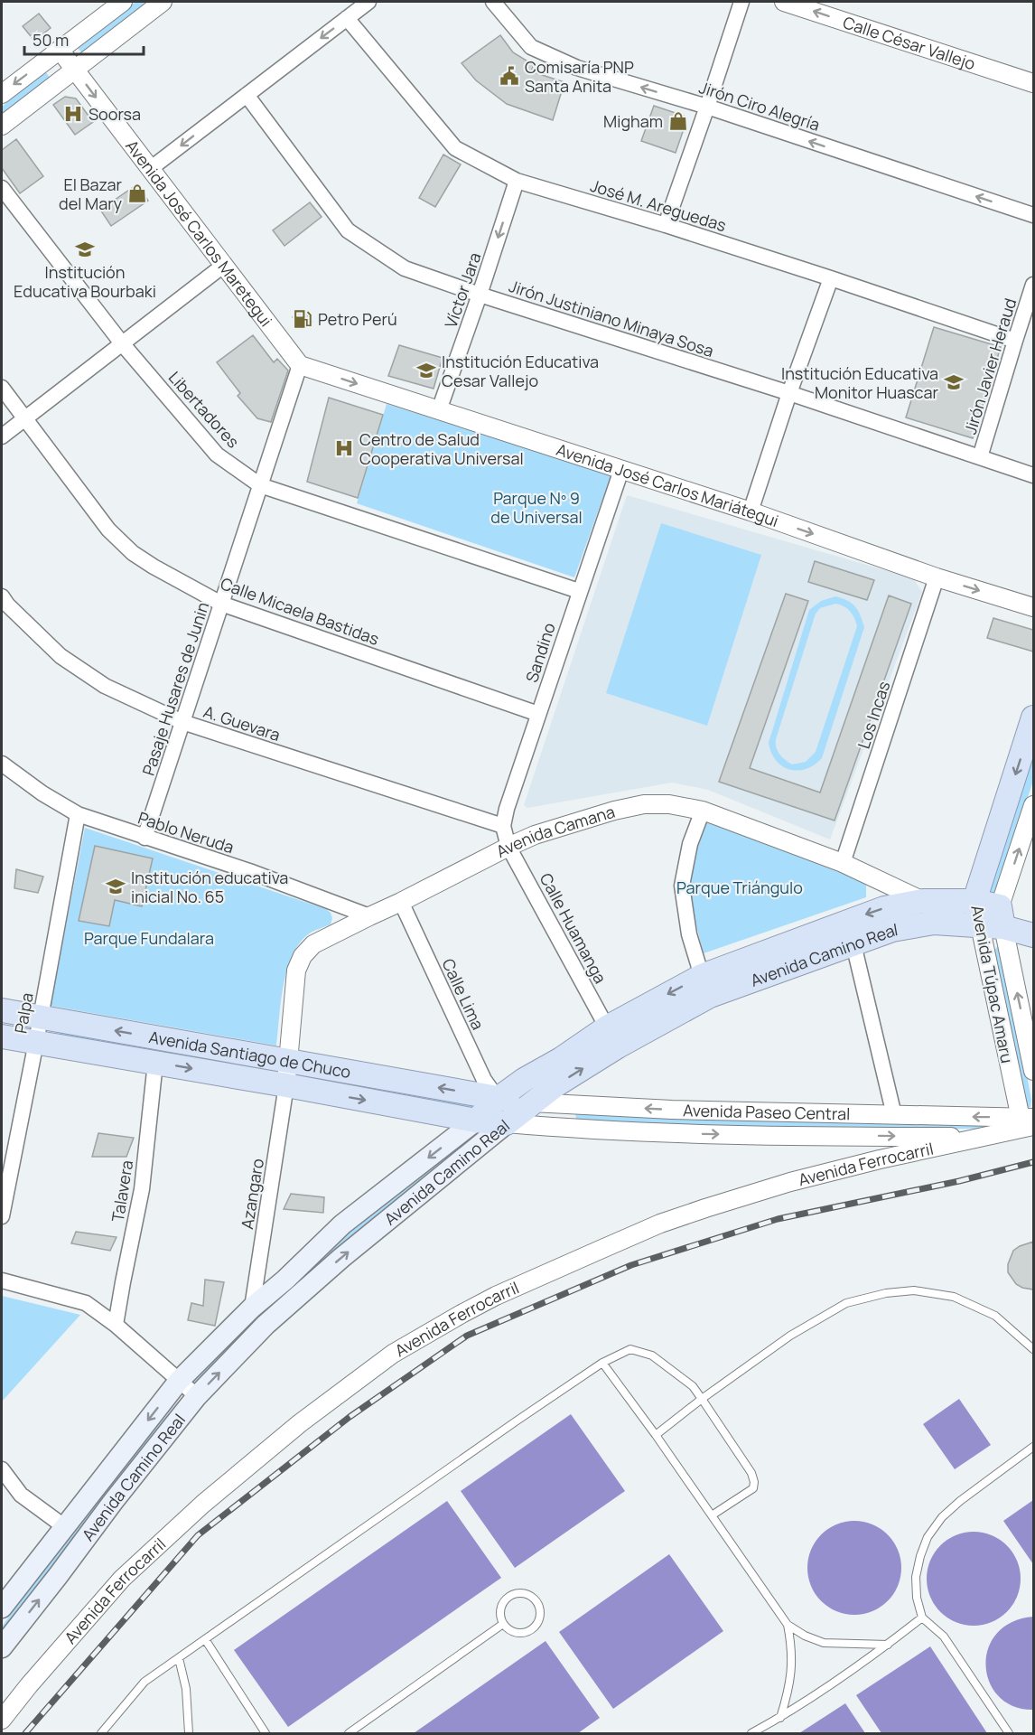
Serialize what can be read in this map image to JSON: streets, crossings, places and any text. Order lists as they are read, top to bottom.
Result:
{
  "streets": {
    "main road": [
      "Avenida Camino Real",
      "Avenida Túpac Amaru",
      "Avenida Santiago de Chuco",
      "Avenida Paseo Central"
    ],
    "street": [
      "Calle César Vallejo",
      "Jirón Ciro Alegría",
      "José M. Areguedas",
      "Avenida José Carlos Maretegui",
      "Víctor Jara",
      "Jirón Justiniano Minaya Sosa",
      "Jirón Javier Heraud",
      "Libertadores",
      "Avenida José Carlos Mariátegui",
      "Calle Micaela Bastidas",
      "Sandino",
      "Pasaje Husares de Junin",
      "Los Incas",
      "A. Guevara",
      "Pablo Neruda",
      "Avenida Camana",
      "Calle Huamanga",
      "Calle Lima",
      "Palpa",
      "Avenida Ferrocarril",
      "Talavera",
      "Azangaro"
    ]
  },
  "crossings": [
    ["José M. Areguedas", "Víctor Jara"],
    ["José M. Areguedas", "Jirón Javier Heraud"],
    ["Avenida José Carlos Maretegui", "Avenida José Carlos Mariátegui"],
    ["Avenida José Carlos Maretegui", "Pasaje Husares de Junin"],
    ["Víctor Jara", "Jirón Justiniano Minaya Sosa"],
    ["Víctor Jara", "Avenida José Carlos Mariátegui"],
    ["Jirón Justiniano Minaya Sosa", "Jirón Javier Heraud"],
    ["Libertadores", "Sandino"],
    ["Libertadores", "Pasaje Husares de Junin"],
    ["Avenida José Carlos Mariátegui", "Sandino"],
    ["Avenida José Carlos Mariátegui", "Pasaje Husares de Junin"],
    ["Avenida José Carlos Mariátegui", "Los Incas"],
    ["Calle Micaela Bastidas", "Sandino"],
    ["Calle Micaela Bastidas", "Pasaje Husares de Junin"],
    ["Sandino", "A. Guevara"],
    ["Sandino", "Avenida Camana"],
    ["Sandino", "Calle Huamanga"],
    ["Pasaje Husares de Junin", "A. Guevara"],
    ["Pasaje Husares de Junin", "Pablo Neruda"],
    ["Los Incas", "Avenida Camana"],
    ["Pablo Neruda", "Avenida Camana"],
    ["Pablo Neruda", "Palpa"],
    ["Avenida Camana", "Calle Huamanga"],
    ["Avenida Camana", "Avenida Camino Real"],
    ["Avenida Camana", "Calle Lima"],
    ["Avenida Camana", "Avenida Santiago de Chuco"],
    ["Avenida Camana", "Azangaro"],
    ["Calle Huamanga", "Avenida Camino Real"],
    ["Avenida Camino Real", "Avenida Túpac Amaru"],
    ["Avenida Camino Real", "Calle Lima"],
    ["Avenida Camino Real", "Avenida Santiago de Chuco"],
    ["Avenida Camino Real", "Avenida Paseo Central"],
    ["Avenida Camino Real", "Azangaro"],
    ["Avenida Túpac Amaru", "Avenida Paseo Central"],
    ["Avenida Túpac Amaru", "Avenida Ferrocarril"],
    ["Calle Lima", "Avenida Santiago de Chuco"],
    ["Calle Lima", "Avenida Paseo Central"],
    ["Palpa", "Avenida Santiago de Chuco"],
    ["Avenida Santiago de Chuco", "Avenida Paseo Central"],
    ["Avenida Santiago de Chuco", "Talavera"],
    ["Avenida Santiago de Chuco", "Azangaro"],
    ["Avenida Paseo Central", "Avenida Ferrocarril"]
  ],
  "one_way": [
    "Calle César Vallejo",
    "Jirón Ciro Alegría",
    "Víctor Jara",
    "Avenida José Carlos Mariátegui"
  ],
  "parks": ["Parque Nº 9 de Universal", "Parque Triángulo", "Parque Fundalara"],
  "places": {
    "public building": ["Comisaría PNP Santa Anita"],
    "hospital": ["Soorsa", "Centro de Salud Cooperativa Universal"],
    "shop": ["Migham", "El Bazar del Mary"],
    "school or university": [
      "Institución Educativa Bourbaki",
      "Institución Educativa Cesar Vallejo",
      "Institución Educativa Monitor Huascar",
      "Institución educativa inicial No. 65"
    ],
    "fuel station": ["Petro Perú"]
  },
  "scale_bar": "50 m"
}
